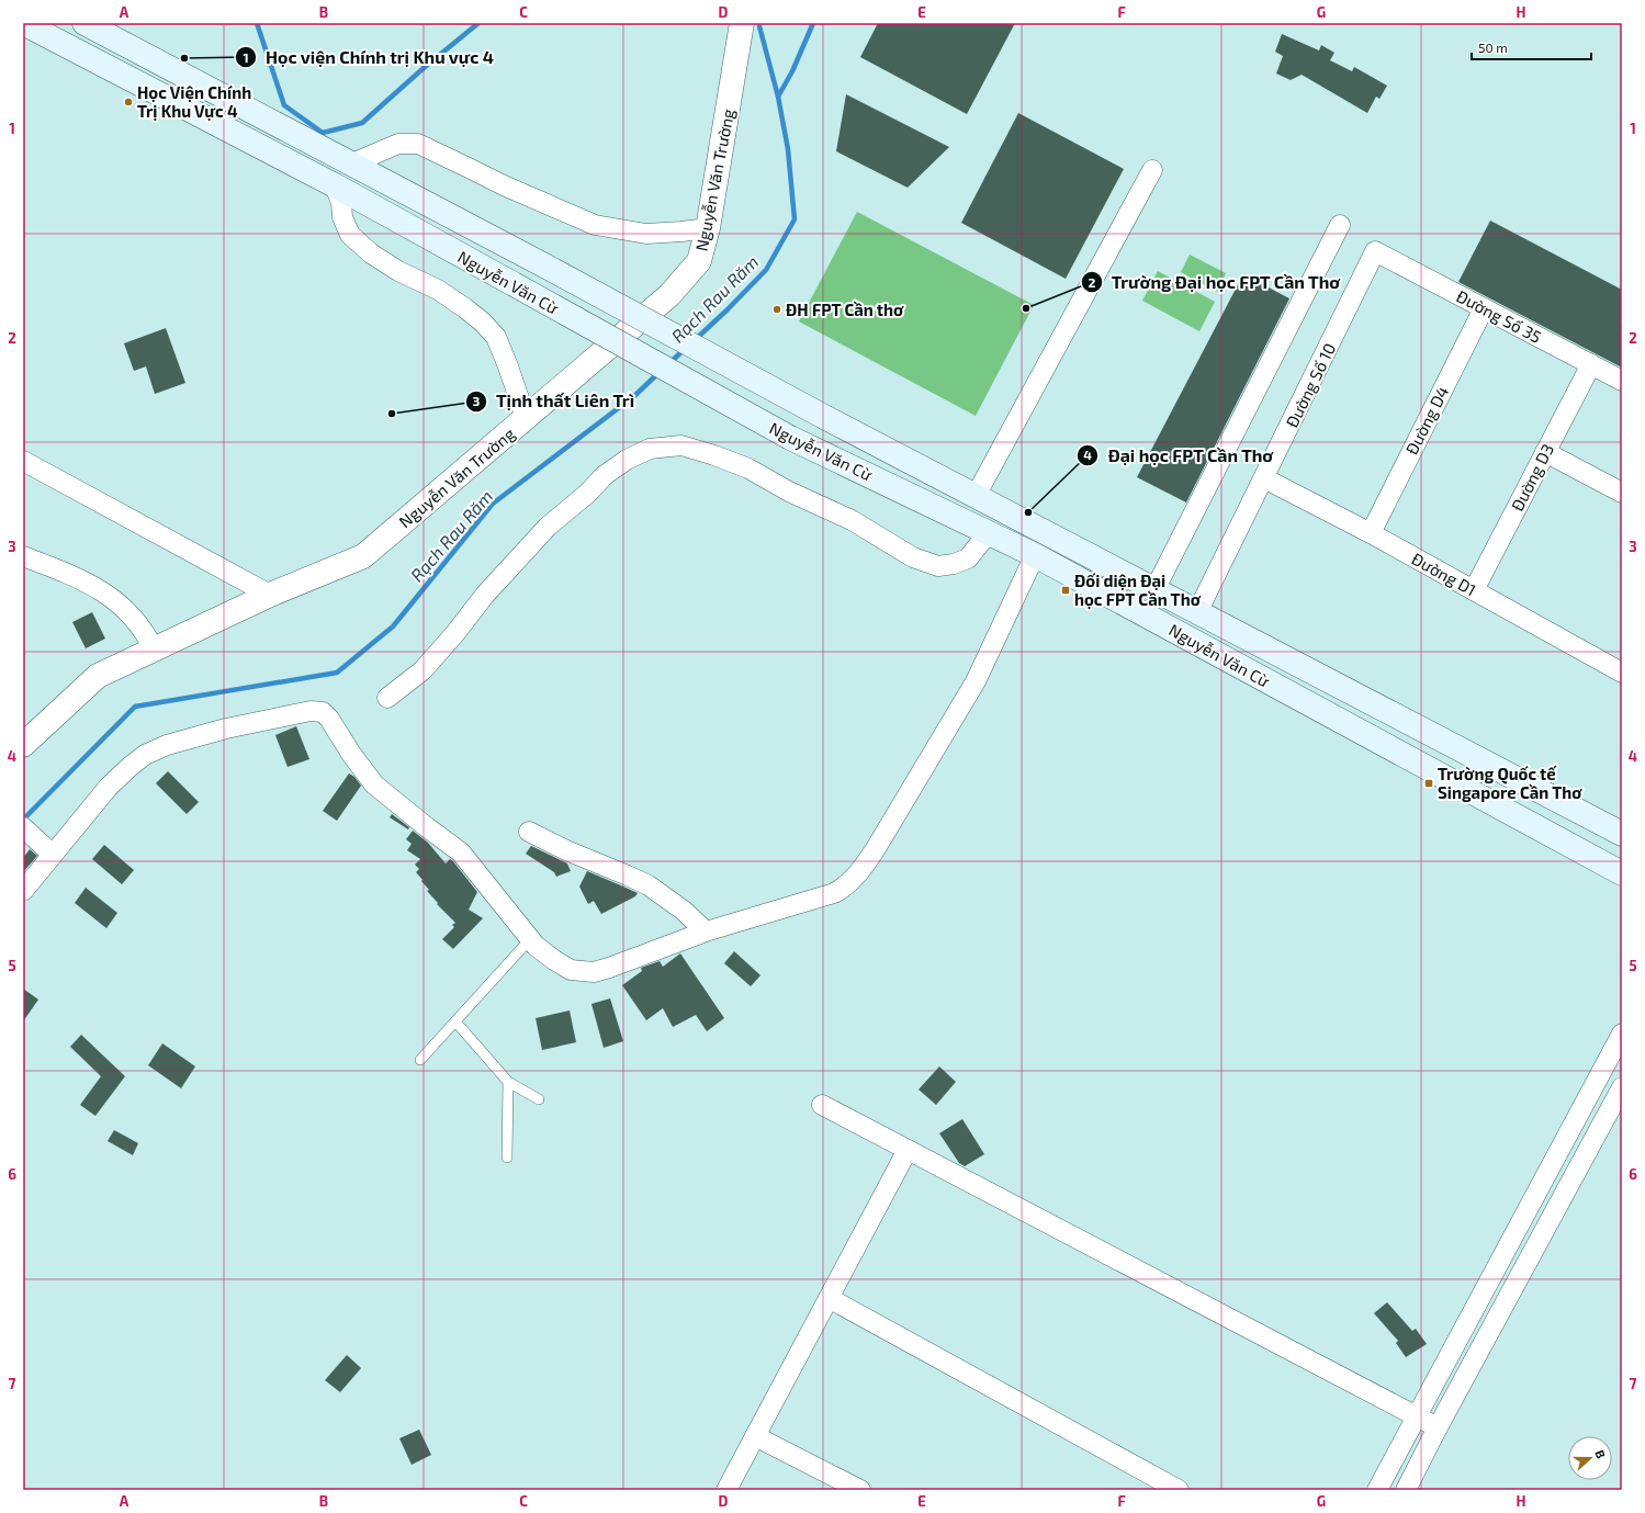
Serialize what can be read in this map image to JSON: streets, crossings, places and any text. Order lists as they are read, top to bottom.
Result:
{
  "streets": {
    "main road": ["Nguyễn Văn Cừ"],
    "street": [
      "Nguyễn Văn Trường",
      "Đường Số 35",
      "Đường Số 10",
      "Đường D4",
      "Đường D3",
      "Đường D1"
    ]
  },
  "crossings": [
    ["Nguyễn Văn Cừ", "Đường Số 10"],
    ["Đường Số 35", "Đường Số 10"],
    ["Đường Số 35", "Đường D4"],
    ["Đường Số 35", "Đường D3"],
    ["Đường Số 10", "Đường D1"],
    ["Đường D4", "Đường D1"],
    ["Đường D3", "Đường D1"]
  ],
  "water": ["Rạch Rau Răm"],
  "places": {
    "other": [
      "Học viện Chính trị Khu vực 4",
      "Học Viện Chính Trị Khu Vực 4",
      "Trường Đại học FPT Cần Thơ",
      "ĐH FPT Cần thơ",
      "Tịnh thất Liên Trì",
      "Đại học FPT Cần Thơ"
    ],
    "transit": ["Đối diện Đại học FPT Cần Thơ", "Trường Quốc tế Singapore Cần Thơ"]
  },
  "scale_bar": "50 m",
  "north": "right",
  "grid": {
    "columns": [
      "A",
      "B",
      "C",
      "D",
      "E",
      "F",
      "G",
      "H"
    ],
    "rows": [
      "1",
      "2",
      "3",
      "4",
      "5",
      "6",
      "7"
    ]
  }
}
